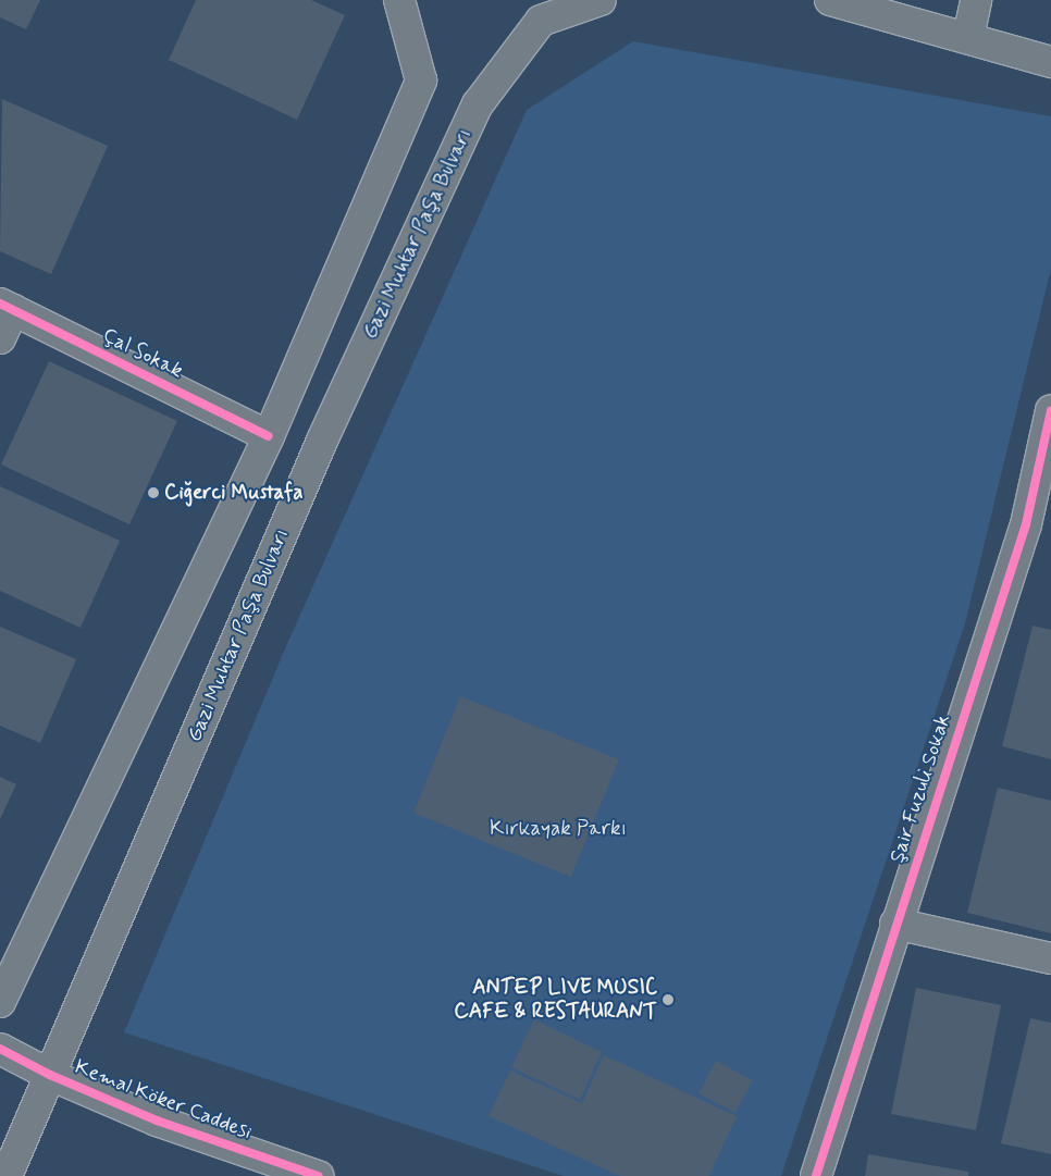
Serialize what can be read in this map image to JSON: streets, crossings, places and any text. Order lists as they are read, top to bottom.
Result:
{
  "streets": {
    "main road": [
      "Gazi Muhtar Paşa Bulvarı",
      "Çal Sokak",
      "Şair Fuzuli Sokak",
      "Kemal Köker Caddesi"
    ]
  },
  "crossings": [
    ["Gazi Muhtar Paşa Bulvarı", "Kemal Köker Caddesi"]
  ],
  "parks": ["Kırkayak Parkı"],
  "places": ["Ciğerci Mustafa", "ANTEP LIVE MUSIC CAFE & RESTAURANT"]
}
